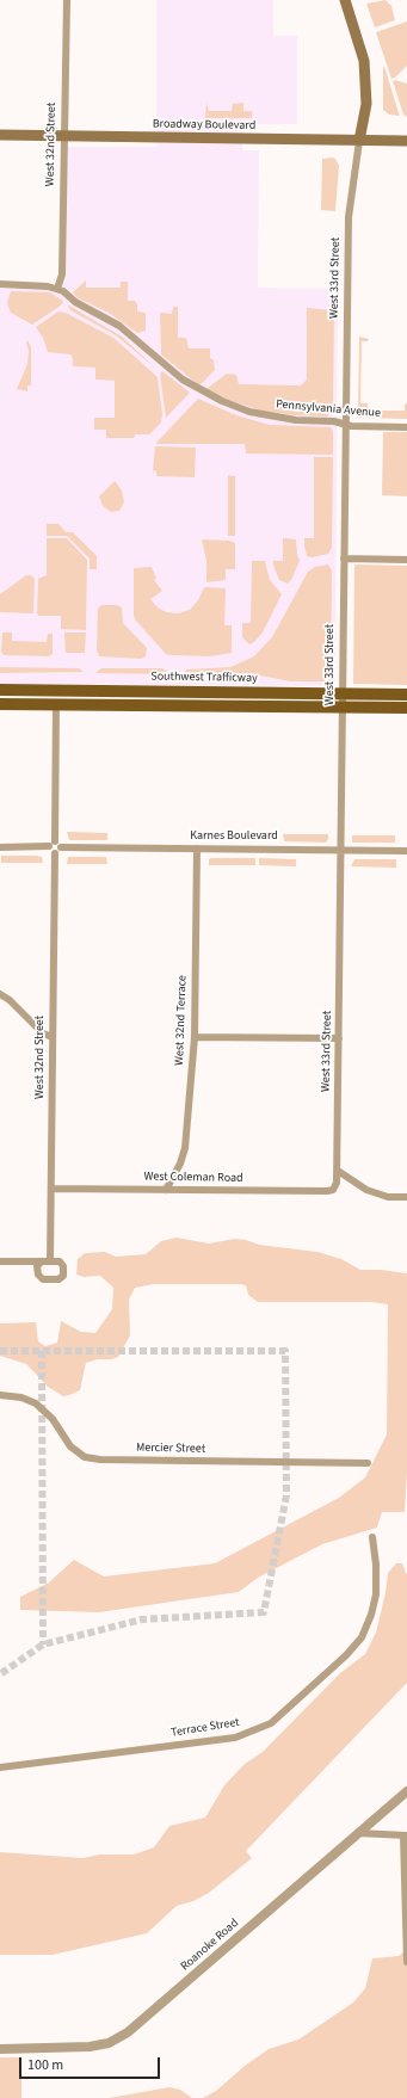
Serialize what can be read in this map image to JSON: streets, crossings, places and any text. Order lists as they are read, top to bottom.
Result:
{
  "streets": {
    "main road": ["Broadway Boulevard", "Southwest Trafficway"],
    "street": [
      "West 32nd Street",
      "West 33rd Street",
      "Pennsylvania Avenue",
      "Karnes Boulevard",
      "West 32nd Terrace",
      "West Coleman Road",
      "Mercier Street",
      "Terrace Street",
      "Roanoke Road"
    ]
  },
  "crossings": [
    ["Broadway Boulevard", "West 32nd Street"],
    ["Broadway Boulevard", "West 33rd Street"],
    ["West 32nd Street", "Pennsylvania Avenue"],
    ["West 32nd Street", "Karnes Boulevard"],
    ["West 32nd Street", "West Coleman Road"],
    ["West 33rd Street", "Pennsylvania Avenue"],
    ["West 33rd Street", "Southwest Trafficway"],
    ["West 33rd Street", "Karnes Boulevard"],
    ["West 33rd Street", "West Coleman Road"],
    ["Karnes Boulevard", "West 32nd Terrace"],
    ["West 32nd Terrace", "West Coleman Road"]
  ],
  "scale_bar": "100 m"
}
